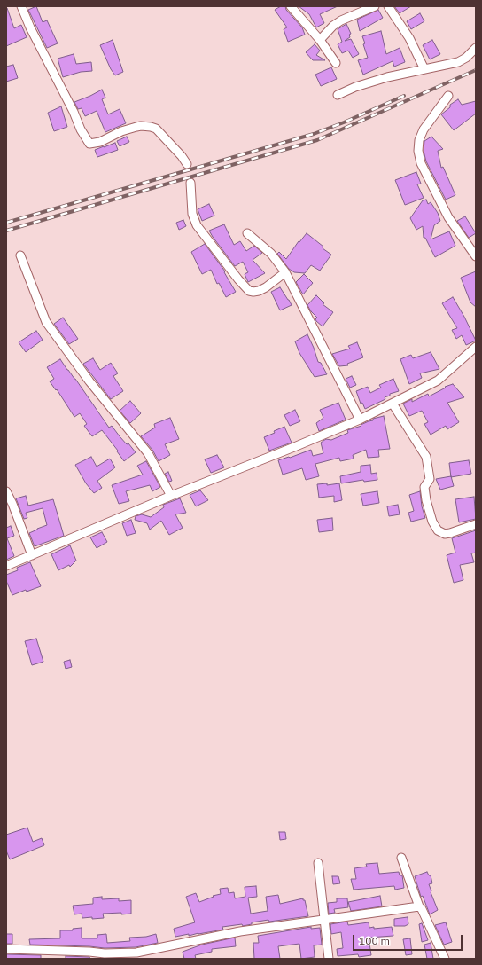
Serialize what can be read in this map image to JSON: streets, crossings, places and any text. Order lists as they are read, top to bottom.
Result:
{
  "scale_bar": "100 m"
}
